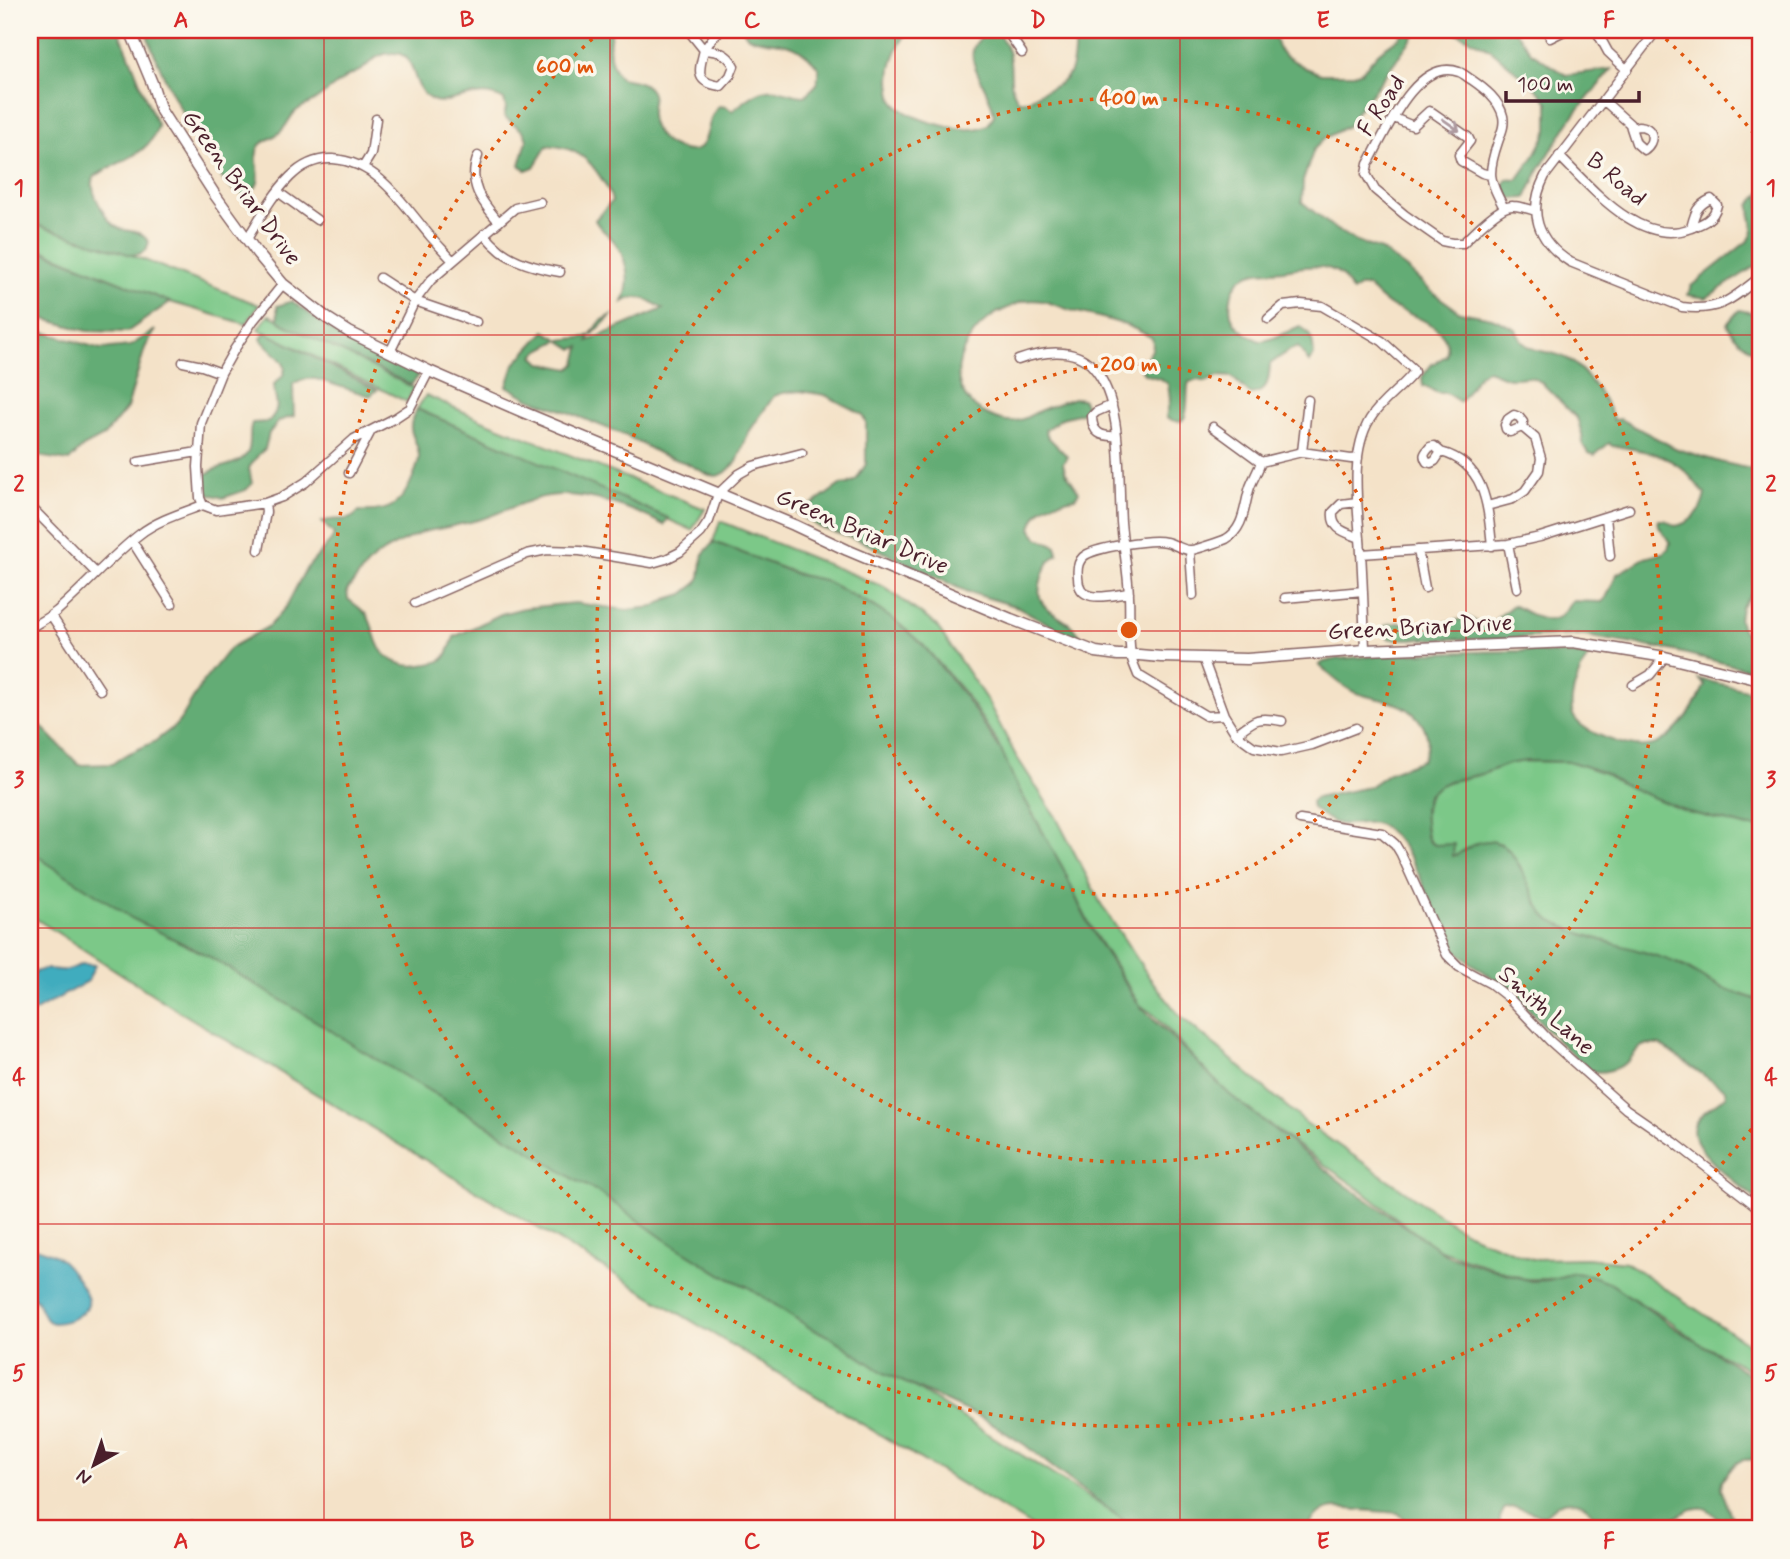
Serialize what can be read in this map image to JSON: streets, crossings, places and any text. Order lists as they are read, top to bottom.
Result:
{
  "streets": {
    "street": [
      "F Road",
      "B Road",
      "Green Briar Drive",
      "Smith Lane"
    ]
  },
  "scale_bar": "100 m",
  "north": "bottom left",
  "grid": {
    "columns": [
      "A",
      "B",
      "C",
      "D",
      "E",
      "F"
    ],
    "rows": [
      "1",
      "2",
      "3",
      "4",
      "5"
    ]
  },
  "rings": ["600 m", "400 m", "200 m"]
}
